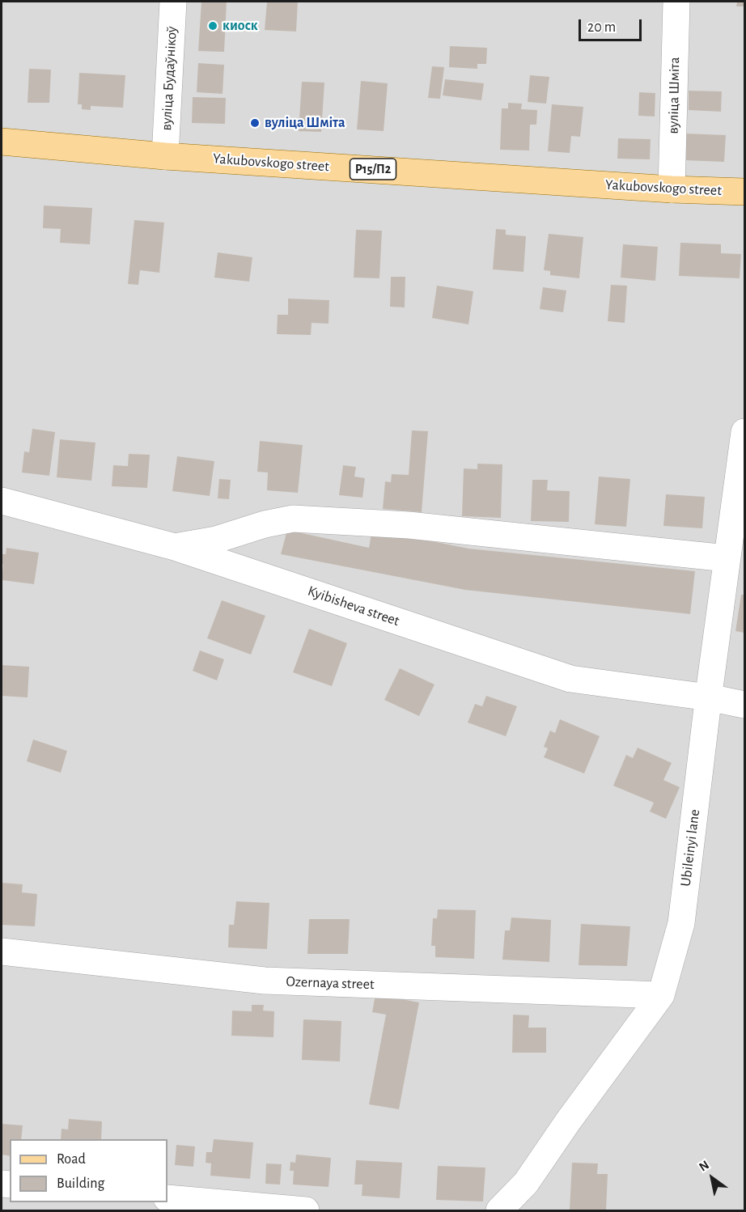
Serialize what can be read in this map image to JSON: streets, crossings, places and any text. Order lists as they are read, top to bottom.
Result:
{
  "streets": {
    "main road": ["Yakubovskogo street", "Р15/П2"],
    "street": [
      "вуліца Будаўнікоў",
      "вуліца Шміта",
      "Kyibisheva street",
      "Ubileinyi lane",
      "Ozernaya street"
    ]
  },
  "crossings": [
    ["вуліца Будаўнікоў", "Yakubovskogo street"],
    ["вуліца Шміта", "Yakubovskogo street"],
    ["Kyibisheva street", "Ubileinyi lane"],
    ["Ubileinyi lane", "Ozernaya street"]
  ],
  "places": ["киоск", "вуліца Шміта"],
  "legend": ["Road", "Building"],
  "scale_bar": "20 m",
  "north": "top left"
}
